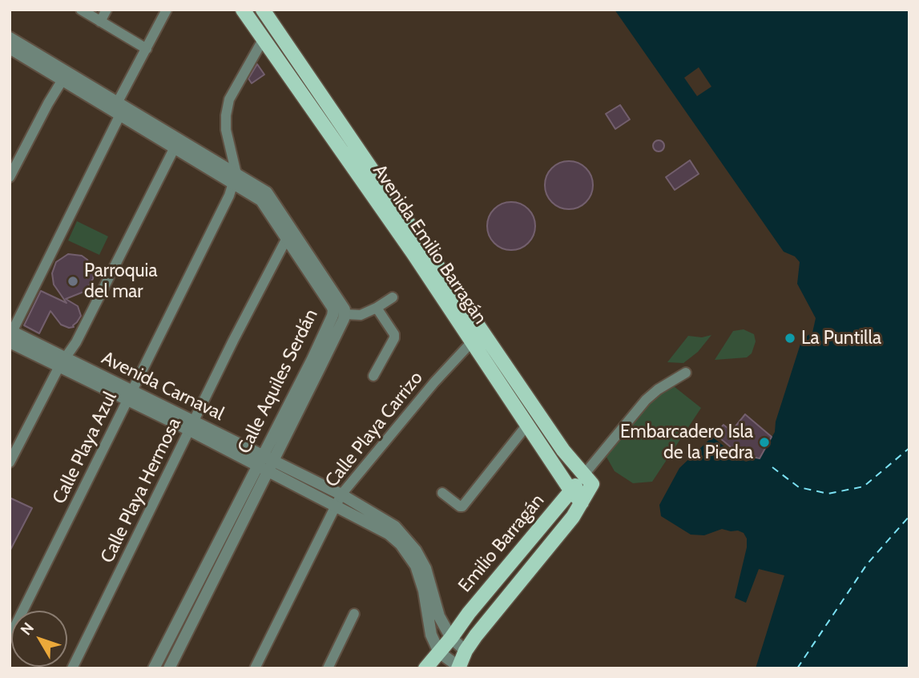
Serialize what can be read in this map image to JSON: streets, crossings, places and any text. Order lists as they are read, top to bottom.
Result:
{
  "streets": {
    "main road": ["Avenida Emilio Barragán", "Emilio Barragán"],
    "street": [
      "Calle Aquiles Serdán",
      "Avenida Carnaval",
      "Calle Playa Carrizo",
      "Calle Playa Azul",
      "Calle Playa Hermosa"
    ]
  },
  "crossings": [
    ["Avenida Emilio Barragán", "Calle Playa Carrizo"],
    ["Avenida Emilio Barragán", "Emilio Barragán"],
    ["Calle Aquiles Serdán", "Avenida Carnaval"],
    ["Calle Aquiles Serdán", "Calle Playa Azul"],
    ["Calle Aquiles Serdán", "Calle Playa Hermosa"],
    ["Avenida Carnaval", "Calle Playa Carrizo"],
    ["Avenida Carnaval", "Calle Playa Azul"],
    ["Avenida Carnaval", "Calle Playa Hermosa"],
    ["Avenida Carnaval", "Emilio Barragán"]
  ],
  "places": ["Parroquia del mar", "La Puntilla", "Embarcadero Isla de la Piedra"],
  "north": "top left"
}
